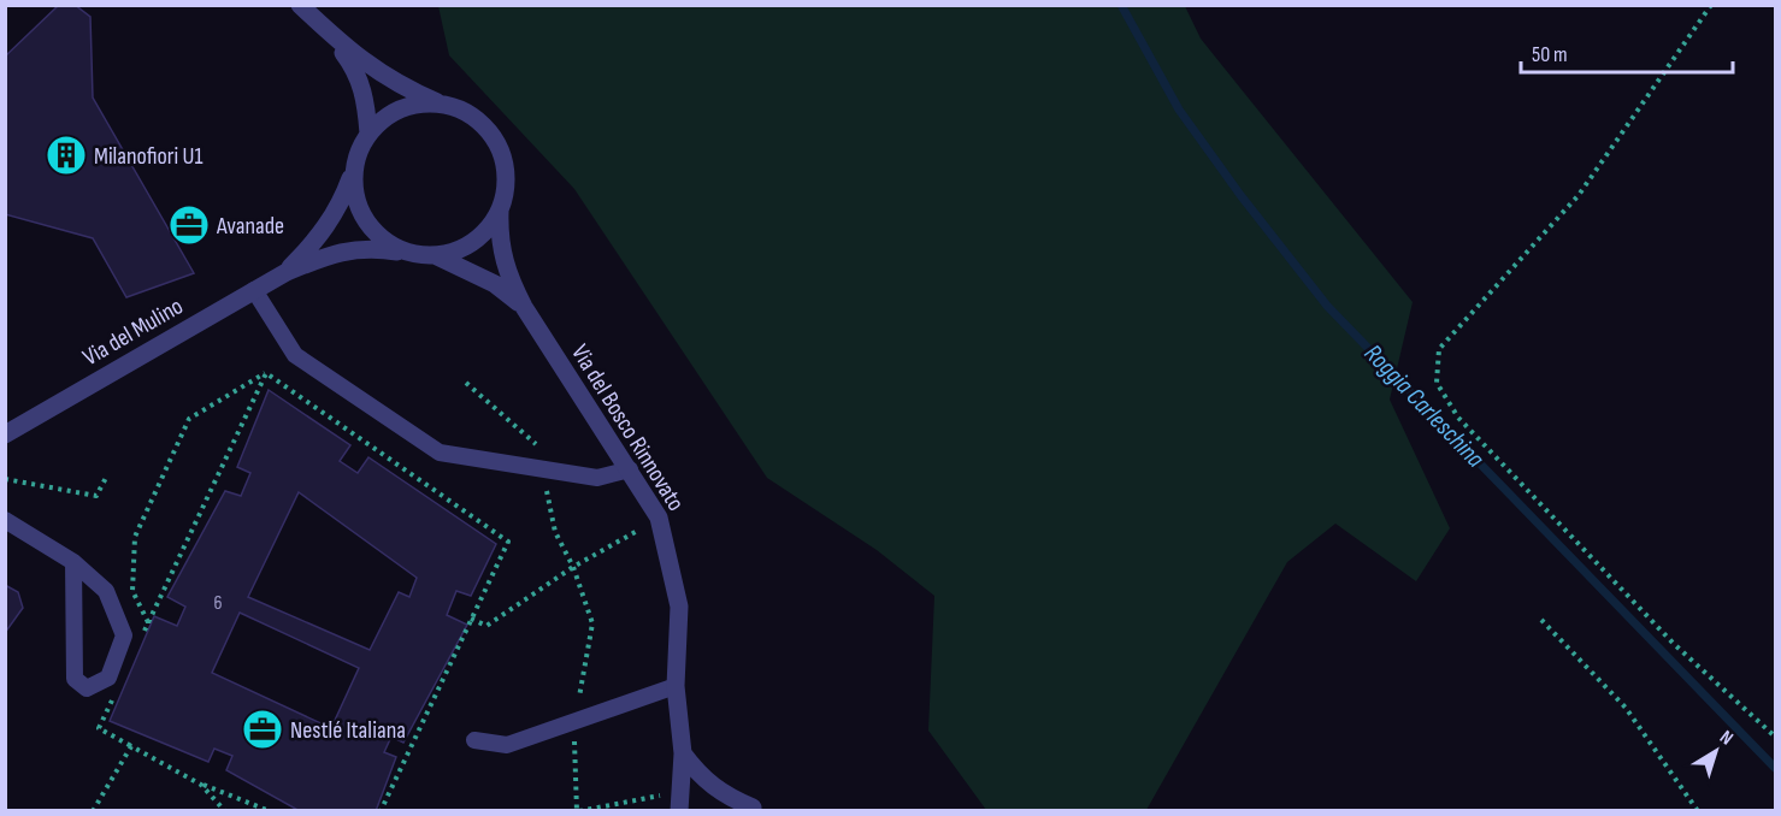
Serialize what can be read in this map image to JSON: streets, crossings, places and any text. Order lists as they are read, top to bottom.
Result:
{
  "streets": {
    "street": ["Via del Mulino", "Via del Bosco Rinnovato"]
  },
  "crossings": [
    ["Via del Mulino", "Via del Bosco Rinnovato"]
  ],
  "water": ["Roggia Carleschina"],
  "places": {
    "building": ["Milanofiori U1"],
    "office": ["Avanade", "Nestlé Italiana"]
  },
  "house_numbers": ["6"],
  "scale_bar": "50 m",
  "north": "top right"
}
